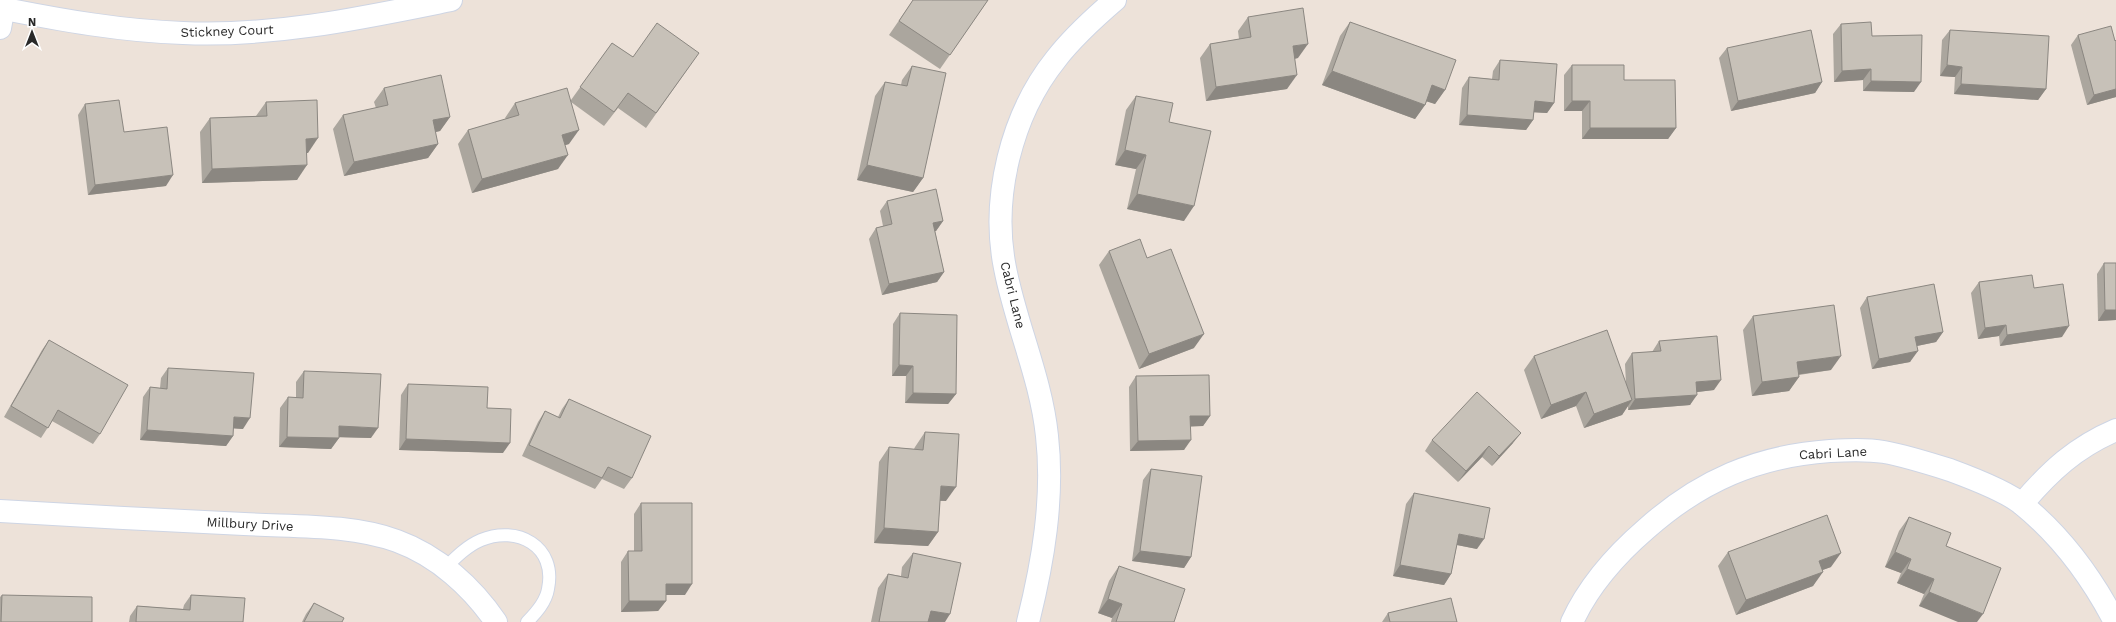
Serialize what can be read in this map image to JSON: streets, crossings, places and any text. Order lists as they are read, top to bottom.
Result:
{
  "streets": {
    "street": ["Stickney Court", "Cabri Lane", "Millbury Drive"]
  },
  "north": "top"
}
